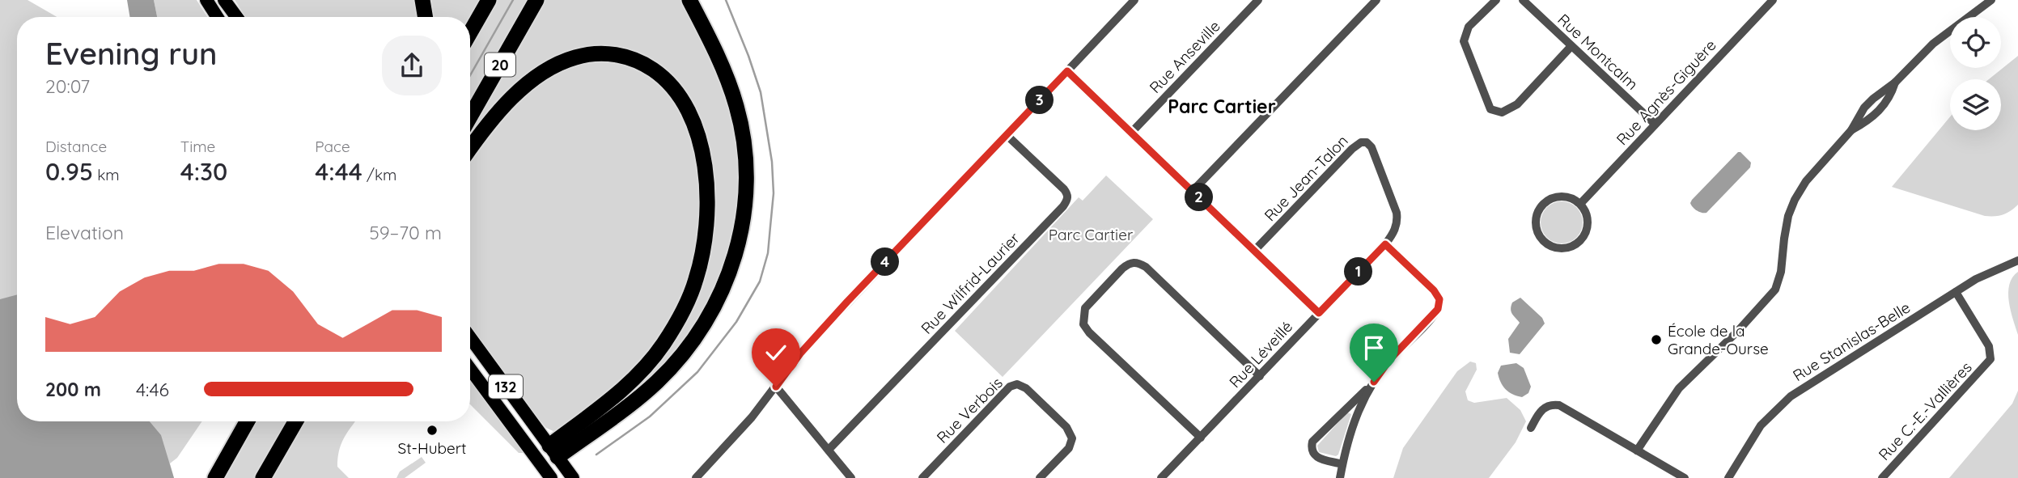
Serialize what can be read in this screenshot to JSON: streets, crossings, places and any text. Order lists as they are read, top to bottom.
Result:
{
  "streets": {
    "highway": ["20"],
    "main road": ["132"],
    "street": [
      "Rue Montcalm",
      "Rue Anseville",
      "Rue Agnès-Giguère",
      "Rue Jean-Talon",
      "Rue Wilfrid-Laurier",
      "Rue Stanislas-Belle",
      "Rue Léveillé",
      "Rue Verbois",
      "Rue C.-E.-Vallières"
    ]
  },
  "crossings": [
    ["Rue Montcalm", "Rue Agnès-Giguère"],
    ["Rue Jean-Talon", "Rue Léveillé"],
    ["Rue Stanislas-Belle", "Rue C.-E.-Vallières"]
  ],
  "districts": ["Parc Cartier"],
  "parks": ["Parc Cartier"],
  "places": ["École de la Grande-Ourse", "St-Hubert"],
  "page": {
    "heading": ["Evening run", "20:07"],
    "pins": [
      "3",
      "2",
      "4",
      "1"
    ],
    "stats": [
      ["Distance", "0.95 km"],
      ["Time", "4:30"],
      ["Pace", "4:44 /km"]
    ],
    "chart": ["Elevation", "59–70 m"],
    "list": [
      {
        "name": "200 m",
        "note": "4:46"
      }
    ]
  }
}
